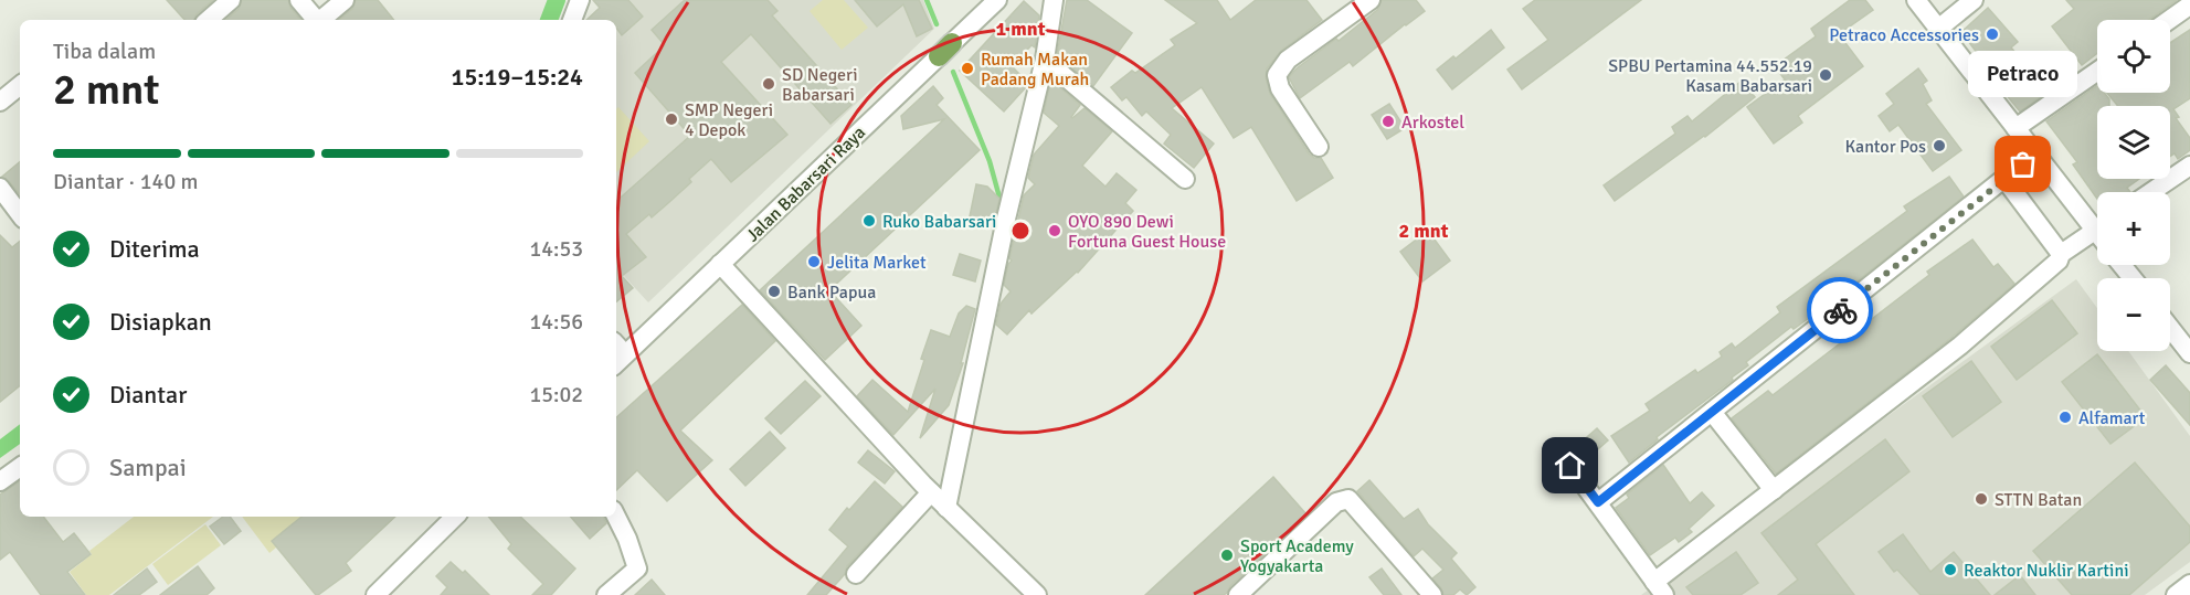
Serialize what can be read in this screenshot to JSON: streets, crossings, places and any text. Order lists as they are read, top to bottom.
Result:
{
  "streets": {
    "street": ["Jalan Babarsari Raya"]
  },
  "places": [
    "Petraco Accessories",
    "Rumah Makan Padang Murah",
    "SPBU Pertamina 44.552.19 Kasam Babarsari",
    "SD Negeri Babarsari",
    "SMP Negeri 4 Depok",
    "Arkostel",
    "Kantor Pos",
    "Petraco",
    "Ruko Babarsari",
    "OYO 890 Dewi Fortuna Guest House",
    "Jelita Market",
    "Bank Papua",
    "Alfamart",
    "STTN Batan",
    "Sport Academy Yogyakarta",
    "Reaktor Nuklir Kartini"
  ],
  "page": {
    "map_buttons": ["+", "−"],
    "heading": ["2 mnt", "Tiba dalam", "15:19–15:24"],
    "bubble": "Petraco",
    "bar": "Diantar · 140 m",
    "list": [
      ["Diterima", "14:53"],
      ["Disiapkan", "14:56"],
      ["Diantar", "15:02"],
      "Sampai"
    ]
  },
  "rings": ["1 mnt", "2 mnt"]
}
